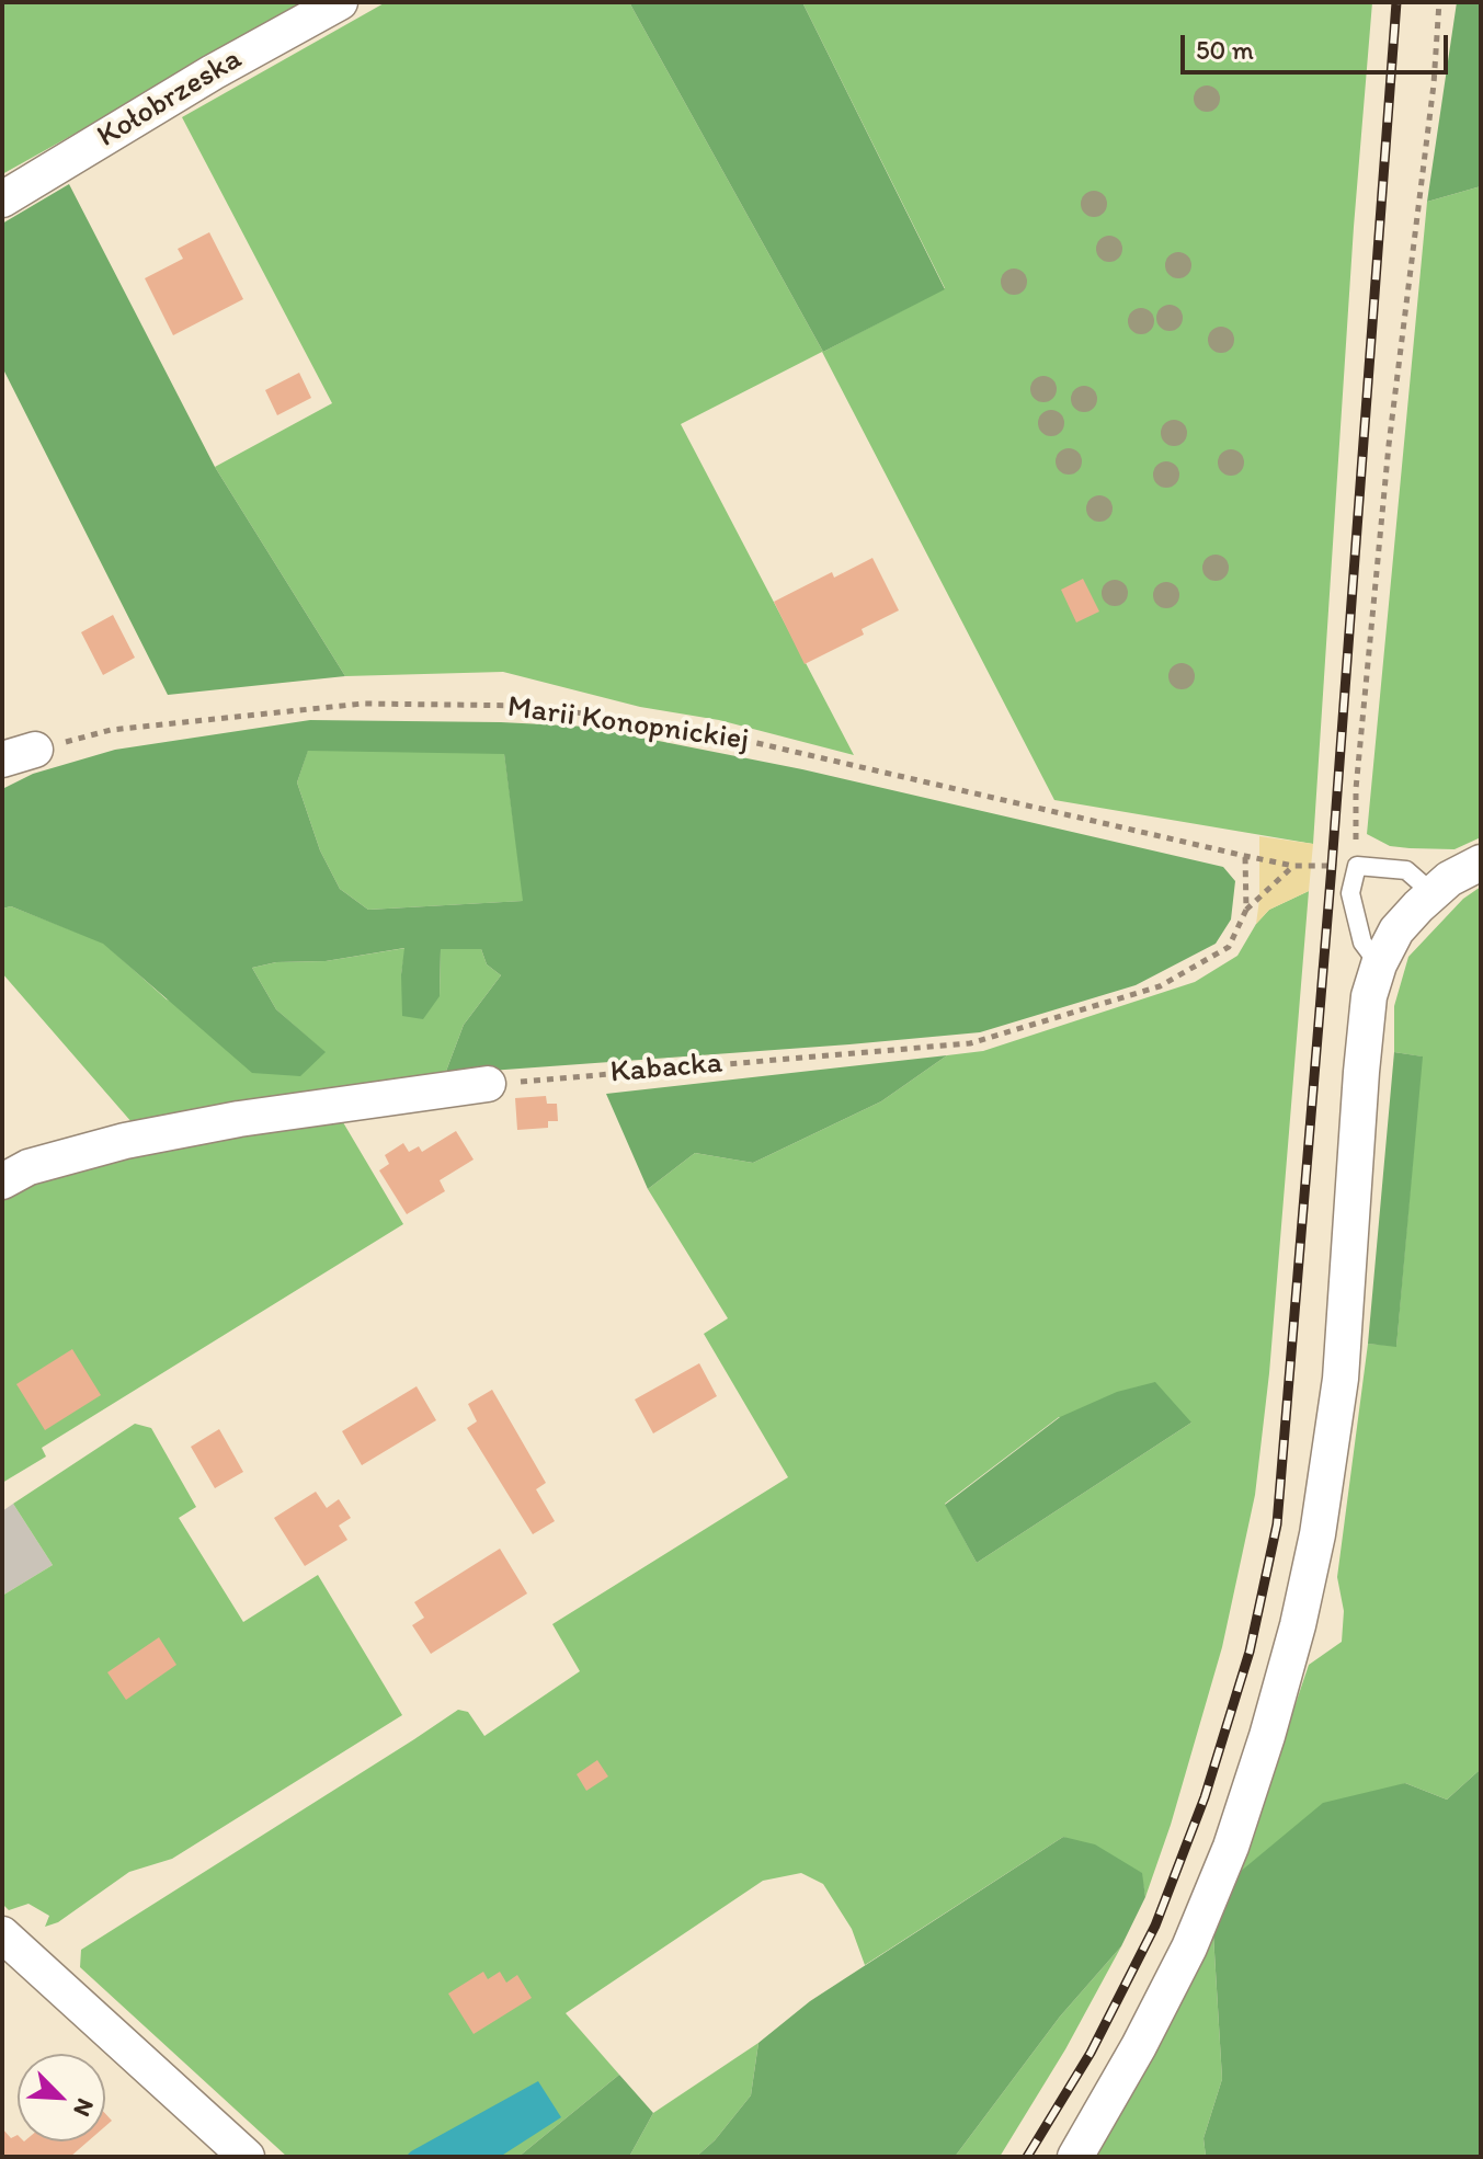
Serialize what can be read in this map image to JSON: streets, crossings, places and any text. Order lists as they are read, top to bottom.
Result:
{
  "streets": {
    "street": ["Kołobrzeska"],
    "path": ["Marii Konopnickiej", "Kabacka"]
  },
  "crossings": [
    ["Marii Konopnickiej", "Kabacka"]
  ],
  "scale_bar": "50 m",
  "north": "bottom right"
}
